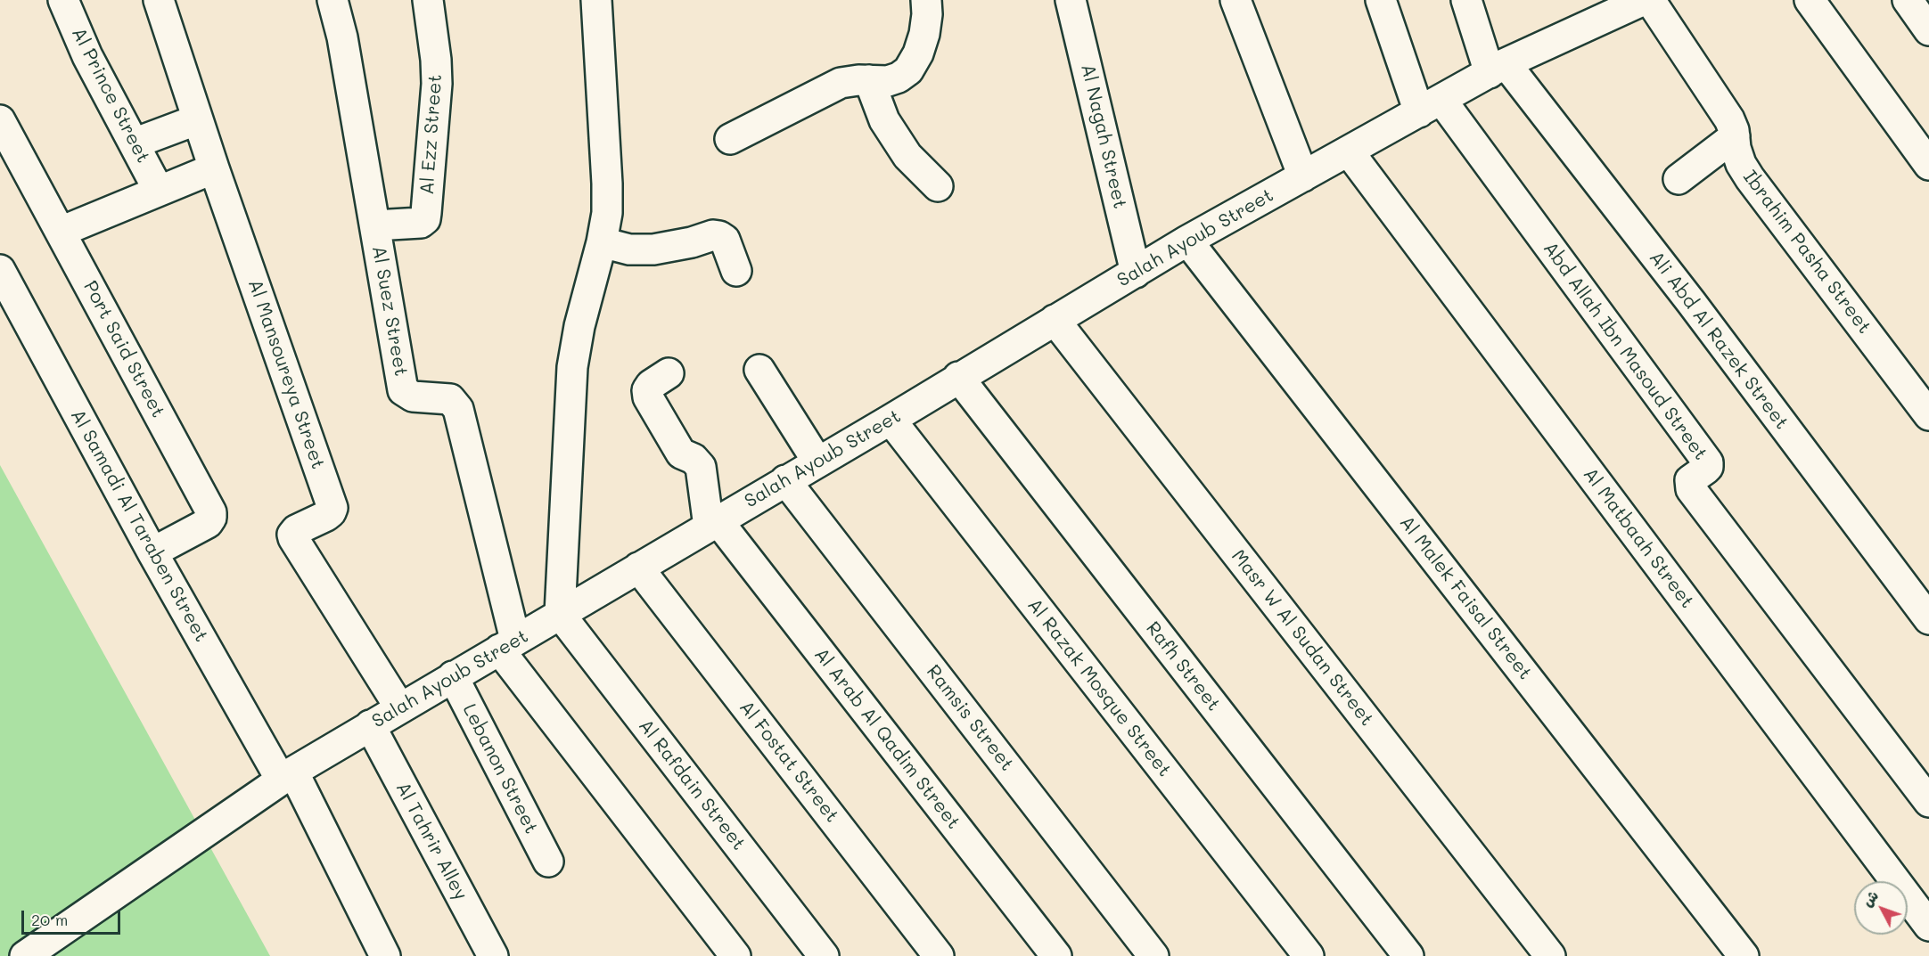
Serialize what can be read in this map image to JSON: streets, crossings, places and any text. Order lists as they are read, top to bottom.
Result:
{
  "streets": {
    "street": [
      "Al Prince Street",
      "Al Ezz Street",
      "Al Nagah Street",
      "Salah Ayoub Street",
      "Ibrahim Pasha Street",
      "Al Suez Street",
      "Ali Abd Al Razek Street",
      "Port Said Street",
      "Abd Allah Ibn Masoud Street",
      "Al Mansoureya Street",
      "Al Samadi Al Taraben Street",
      "Al Matbaah Street",
      "Al Malek Faisal Street",
      "Masr W Al Sudan Street",
      "Rafh Street",
      "Al Razak Mosque Street",
      "Ramsis Street",
      "Al Arab Al Qadim Street",
      "Al Fostat Street",
      "Lebanon Street",
      "Al Rafdain Street",
      "Al Tahrir Alley"
    ]
  },
  "crossings": [
    ["Al Ezz Street", "Al Suez Street"],
    ["Al Nagah Street", "Salah Ayoub Street"],
    ["Salah Ayoub Street", "Al Suez Street"],
    ["Salah Ayoub Street", "Ali Abd Al Razek Street"],
    ["Salah Ayoub Street", "Abd Allah Ibn Masoud Street"],
    ["Salah Ayoub Street", "Al Mansoureya Street"],
    ["Salah Ayoub Street", "Al Samadi Al Taraben Street"],
    ["Salah Ayoub Street", "Al Matbaah Street"],
    ["Salah Ayoub Street", "Al Malek Faisal Street"],
    ["Salah Ayoub Street", "Masr W Al Sudan Street"],
    ["Salah Ayoub Street", "Rafh Street"],
    ["Salah Ayoub Street", "Al Razak Mosque Street"],
    ["Salah Ayoub Street", "Ramsis Street"],
    ["Salah Ayoub Street", "Al Arab Al Qadim Street"],
    ["Salah Ayoub Street", "Al Fostat Street"],
    ["Salah Ayoub Street", "Lebanon Street"],
    ["Salah Ayoub Street", "Al Rafdain Street"],
    ["Salah Ayoub Street", "Al Tahrir Alley"],
    ["Port Said Street", "Al Samadi Al Taraben Street"]
  ],
  "scale_bar": "20 m",
  "north": "top left"
}
